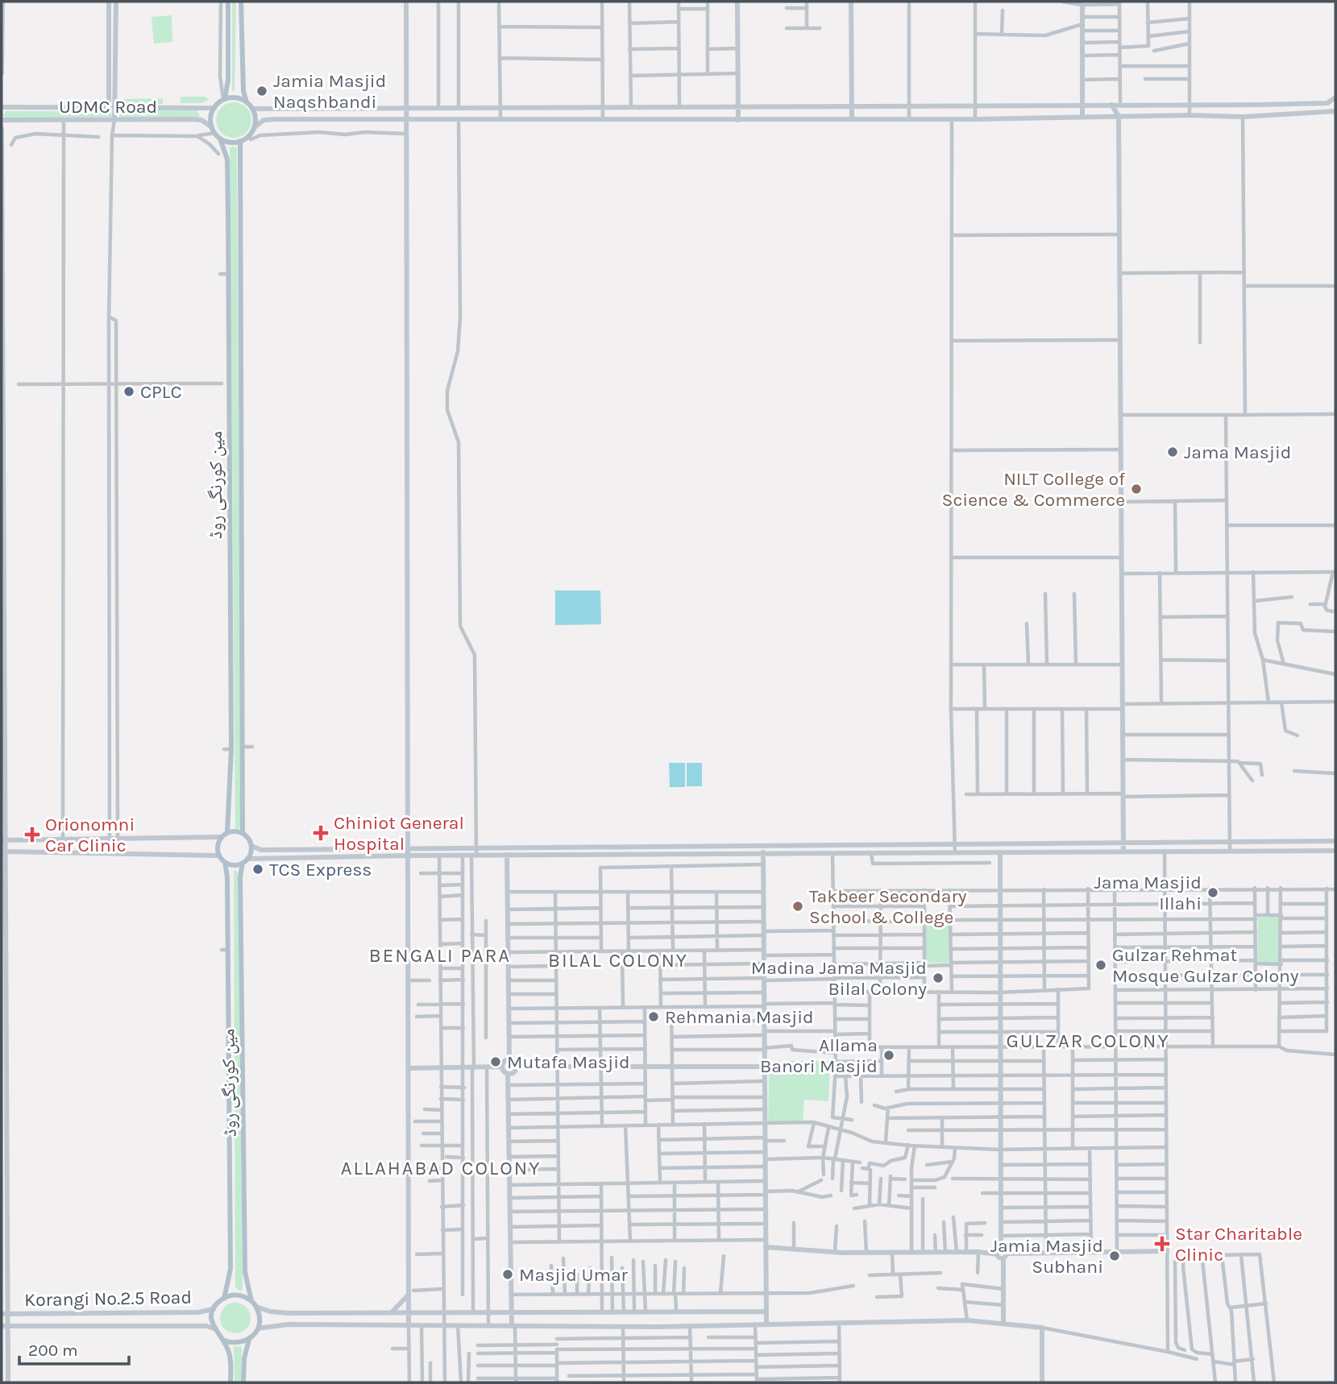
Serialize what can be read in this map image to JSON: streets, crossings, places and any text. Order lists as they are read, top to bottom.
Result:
{
  "streets": {
    "main road": ["مین کورنگی روڈ"],
    "street": ["UDMC Road", "Korangi No.2.5 Road"]
  },
  "crossings": [
    ["UDMC Road", "مین کورنگی روڈ"],
    ["مین کورنگی روڈ", "Korangi No.2.5 Road"]
  ],
  "districts": [
    "BENGALI PARA",
    "BILAL COLONY",
    "GULZAR COLONY",
    "ALLAHABAD COLONY"
  ],
  "places": {
    "other": [
      "Jamia Masjid Naqshbandi",
      "CPLC",
      "Jama Masjid",
      "NILT College of Science & Commerce",
      "TCS Express",
      "Jama Masjid Illahi",
      "Takbeer Secondary School & College",
      "Gulzar Rehmat Mosque Gulzar Colony",
      "Madina Jama Masjid Bilal Colony",
      "Rehmania Masjid",
      "Allama Banori Masjid",
      "Mutafa Masjid",
      "Jamia Masjid Subhani",
      "Masjid Umar"
    ],
    "health": ["Chiniot General Hospital", "Orionomni Car Clinic", "Star Charitable Clinic"]
  },
  "scale_bar": "200 m"
}
